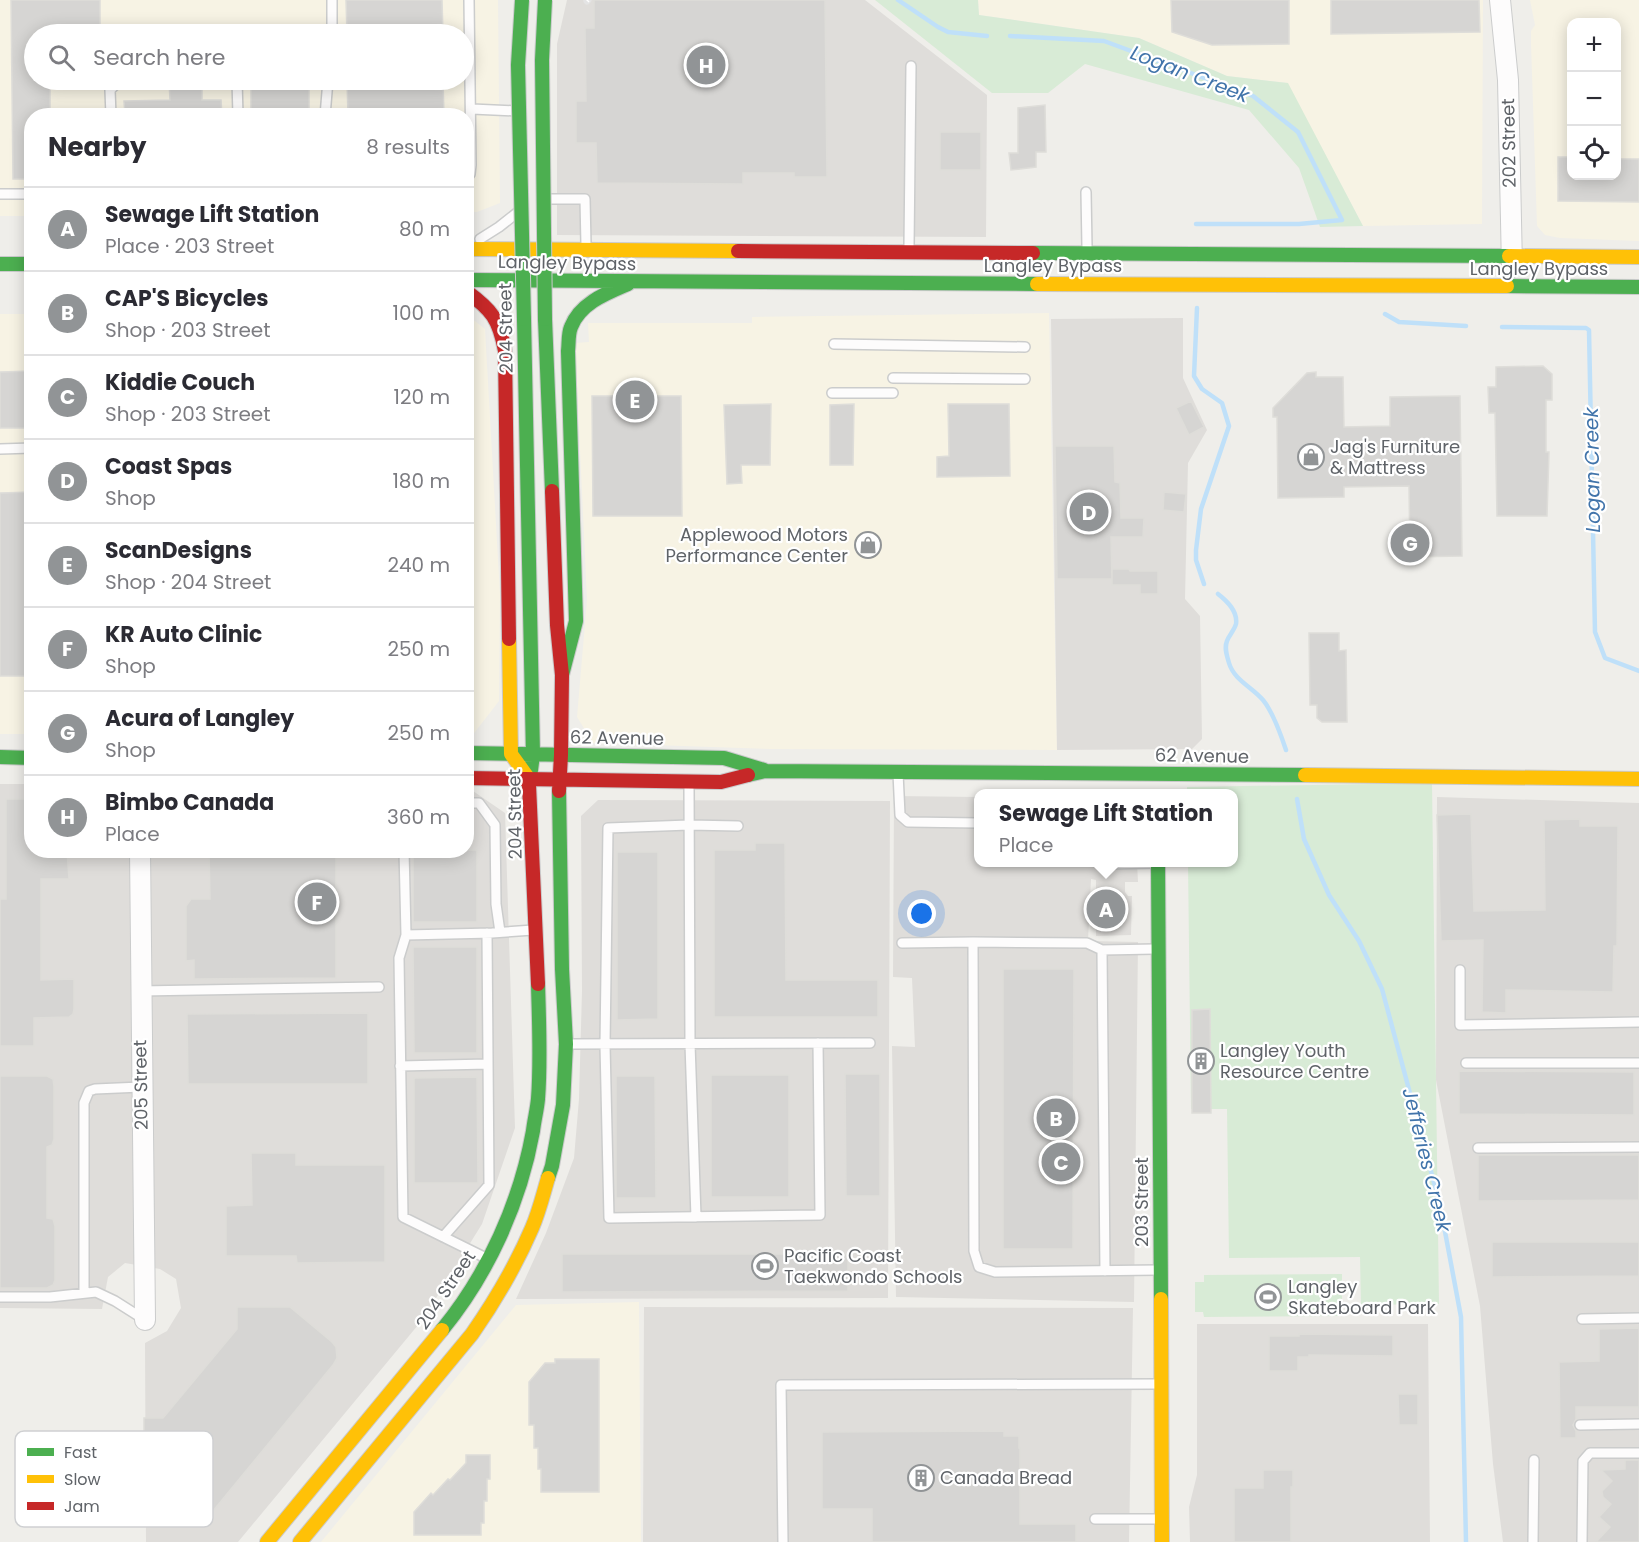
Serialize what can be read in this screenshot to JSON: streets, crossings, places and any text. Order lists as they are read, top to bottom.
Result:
{
  "streets": {
    "main road": [
      "Langley Bypass",
      "204 Street",
      "62 Avenue",
      "203 Street"
    ],
    "street": ["202 Street", "205 Street"]
  },
  "crossings": [
    ["202 Street", "Langley Bypass"],
    ["204 Street", "62 Avenue"]
  ],
  "water": ["Logan Creek", "Jefferies Creek"],
  "places": {
    "shop": ["Jag's Furniture & Mattress", "Applewood Motors Performance Center"],
    "building": ["Langley Youth Resource Centre", "Canada Bread"],
    "sports": ["Pacific Coast Taekwondo Schools", "Langley Skateboard Park"]
  },
  "legend": ["Fast", "Slow", "Jam"],
  "page": {
    "map_buttons": ["+", "−"],
    "search": "Search here",
    "pins": [
      "H",
      "E",
      "D",
      "G",
      "F",
      "A",
      "B",
      "C"
    ],
    "heading": ["Nearby", "8 results"],
    "list": [
      {
        "mark": "A",
        "name": "Sewage Lift Station",
        "note": "Place · 203 Street",
        "value": "80 m"
      },
      {
        "mark": "B",
        "name": "CAP'S Bicycles",
        "note": "Shop · 203 Street",
        "value": "100 m"
      },
      {
        "mark": "C",
        "name": "Kiddie Couch",
        "note": "Shop · 203 Street",
        "value": "120 m"
      },
      {
        "mark": "D",
        "name": "Coast Spas",
        "note": "Shop",
        "value": "180 m"
      },
      {
        "mark": "E",
        "name": "ScanDesigns",
        "note": "Shop · 204 Street",
        "value": "240 m"
      },
      {
        "mark": "F",
        "name": "KR Auto Clinic",
        "note": "Shop",
        "value": "250 m"
      },
      {
        "mark": "G",
        "name": "Acura of Langley",
        "note": "Shop",
        "value": "250 m"
      },
      {
        "mark": "H",
        "name": "Bimbo Canada",
        "note": "Place",
        "value": "360 m"
      }
    ],
    "popup": ["Sewage Lift Station", "Place"]
  }
}
